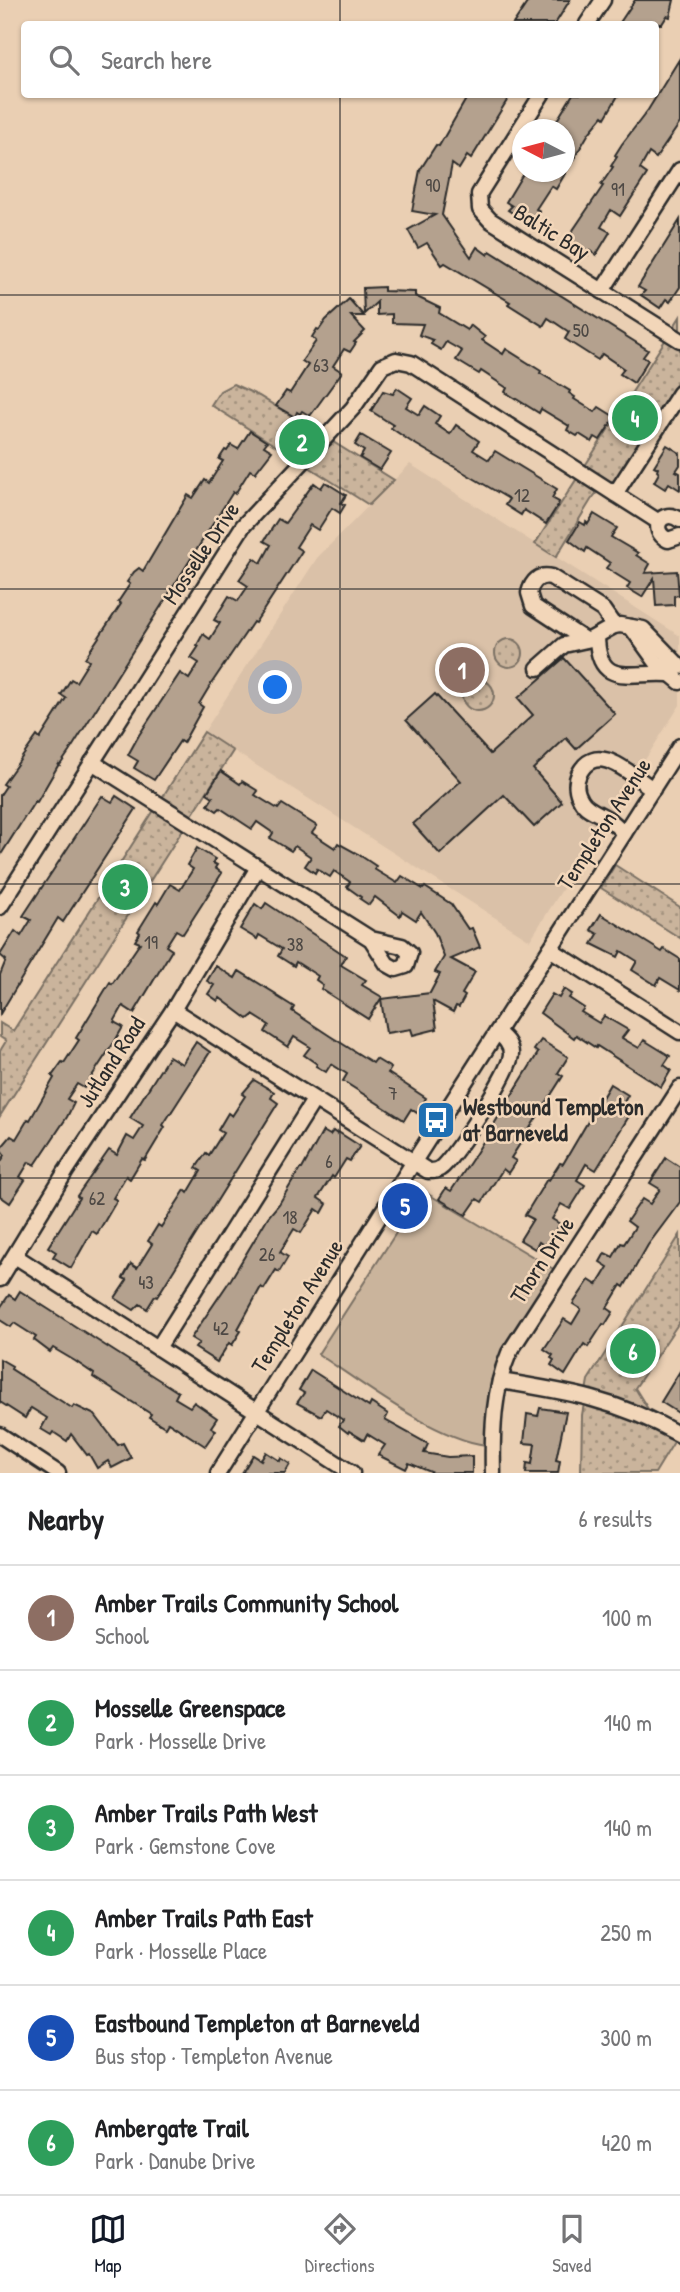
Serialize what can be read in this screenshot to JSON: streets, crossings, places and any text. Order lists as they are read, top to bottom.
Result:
{
  "streets": {
    "street": [
      "Baltic Bay",
      "Mosselle Drive",
      "Templeton Avenue",
      "Jutland Road",
      "Thorn Drive"
    ]
  },
  "places": {
    "bus stop": ["Westbound Templeton at Barneveld"]
  },
  "house_numbers": [
    "90",
    "91",
    "50",
    "63",
    "12",
    "19",
    "38",
    "7",
    "6",
    "62",
    "18",
    "26",
    "43",
    "42"
  ],
  "north": "left",
  "page": {
    "search": "Search here",
    "pins": [
      "4",
      "2",
      "1",
      "3",
      "5",
      "6"
    ],
    "heading": ["Nearby", "6 results"],
    "list": [
      {
        "mark": "1",
        "name": "Amber Trails Community School",
        "note": "School",
        "value": "100 m"
      },
      {
        "mark": "2",
        "name": "Mosselle Greenspace",
        "note": "Park · Mosselle Drive",
        "value": "140 m"
      },
      {
        "mark": "3",
        "name": "Amber Trails Path West",
        "note": "Park · Gemstone Cove",
        "value": "140 m"
      },
      {
        "mark": "4",
        "name": "Amber Trails Path East",
        "note": "Park · Mosselle Place",
        "value": "250 m"
      },
      {
        "mark": "5",
        "name": "Eastbound Templeton at Barneveld",
        "note": "Bus stop · Templeton Avenue",
        "value": "300 m"
      },
      {
        "mark": "6",
        "name": "Ambergate Trail",
        "note": "Park · Danube Drive",
        "value": "420 m"
      }
    ],
    "nav": ["Map", "Directions", "Saved"]
  }
}
